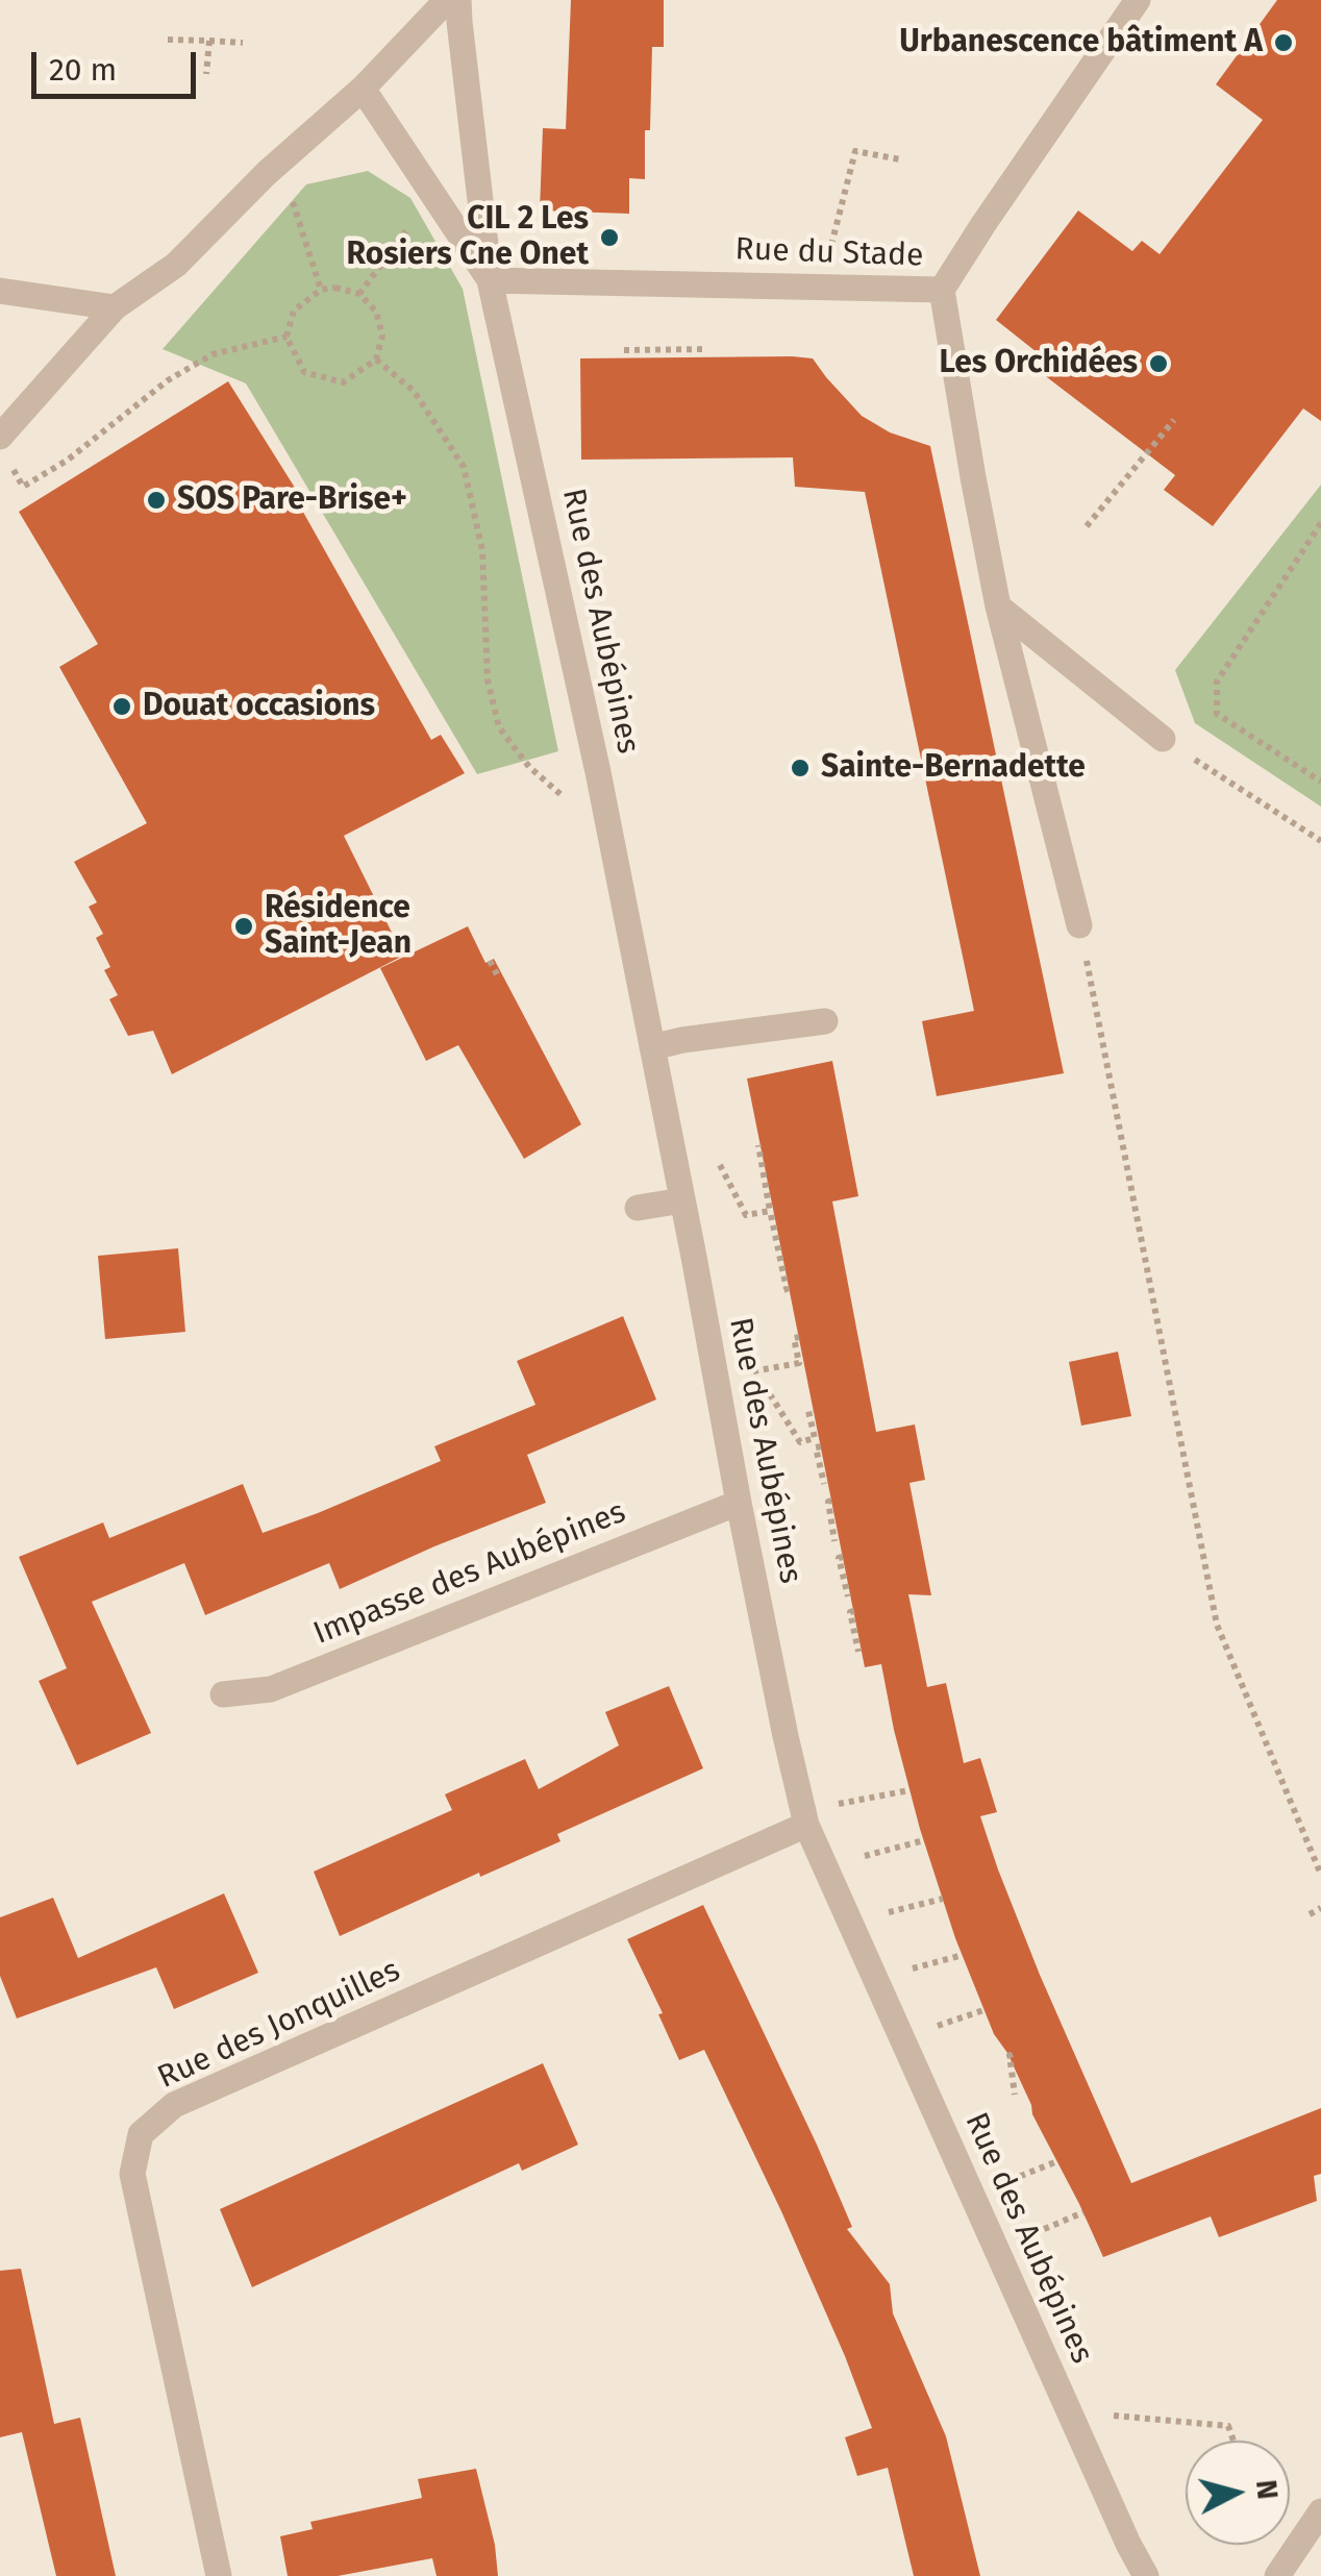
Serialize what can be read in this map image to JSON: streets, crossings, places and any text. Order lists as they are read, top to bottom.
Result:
{
  "streets": {
    "street": [
      "Rue du Stade",
      "Rue des Aubépines",
      "Impasse des Aubépines",
      "Rue des Jonquilles"
    ]
  },
  "crossings": [
    ["Rue du Stade", "Rue des Aubépines"],
    ["Rue des Aubépines", "Impasse des Aubépines"],
    ["Rue des Aubépines", "Rue des Jonquilles"]
  ],
  "places": [
    "Urbanescence bâtiment A",
    "CIL 2 Les Rosiers Cne Onet",
    "Les Orchidées",
    "SOS Pare-Brise+",
    "Douat occasions",
    "Sainte-Bernadette",
    "Résidence Saint-Jean"
  ],
  "scale_bar": "20 m",
  "north": "right"
}
